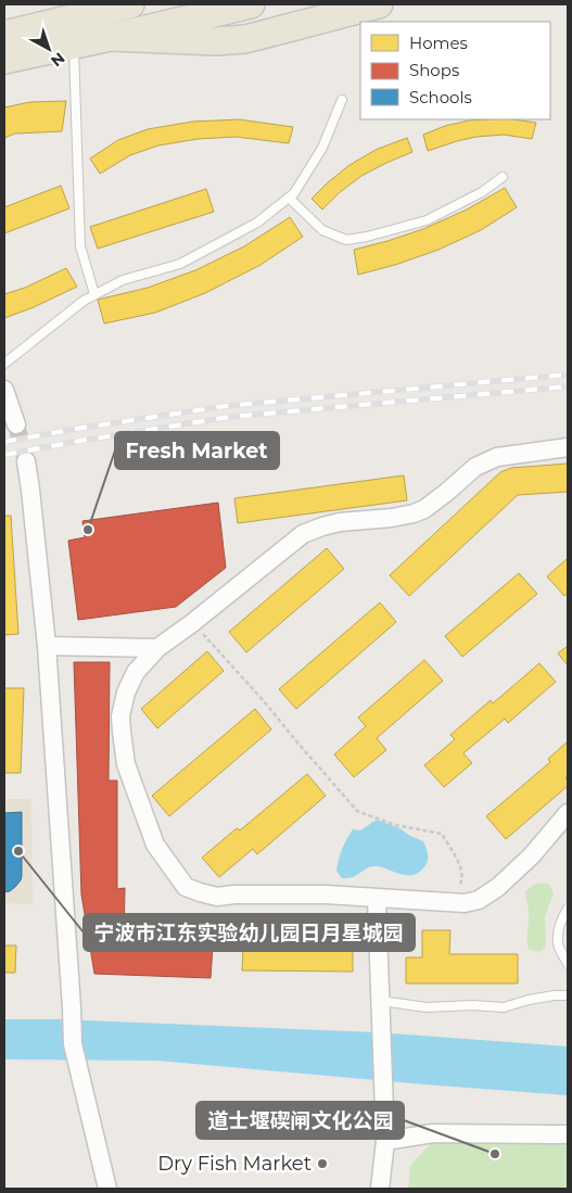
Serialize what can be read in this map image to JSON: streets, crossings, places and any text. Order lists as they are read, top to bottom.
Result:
{
  "places": [
    "Fresh Market",
    "宁波市江东实验幼儿园日月星城园",
    "道士堰碶闸文化公园",
    "Dry Fish Market"
  ],
  "legend": ["Homes", "Shops", "Schools"],
  "north": "bottom right"
}
